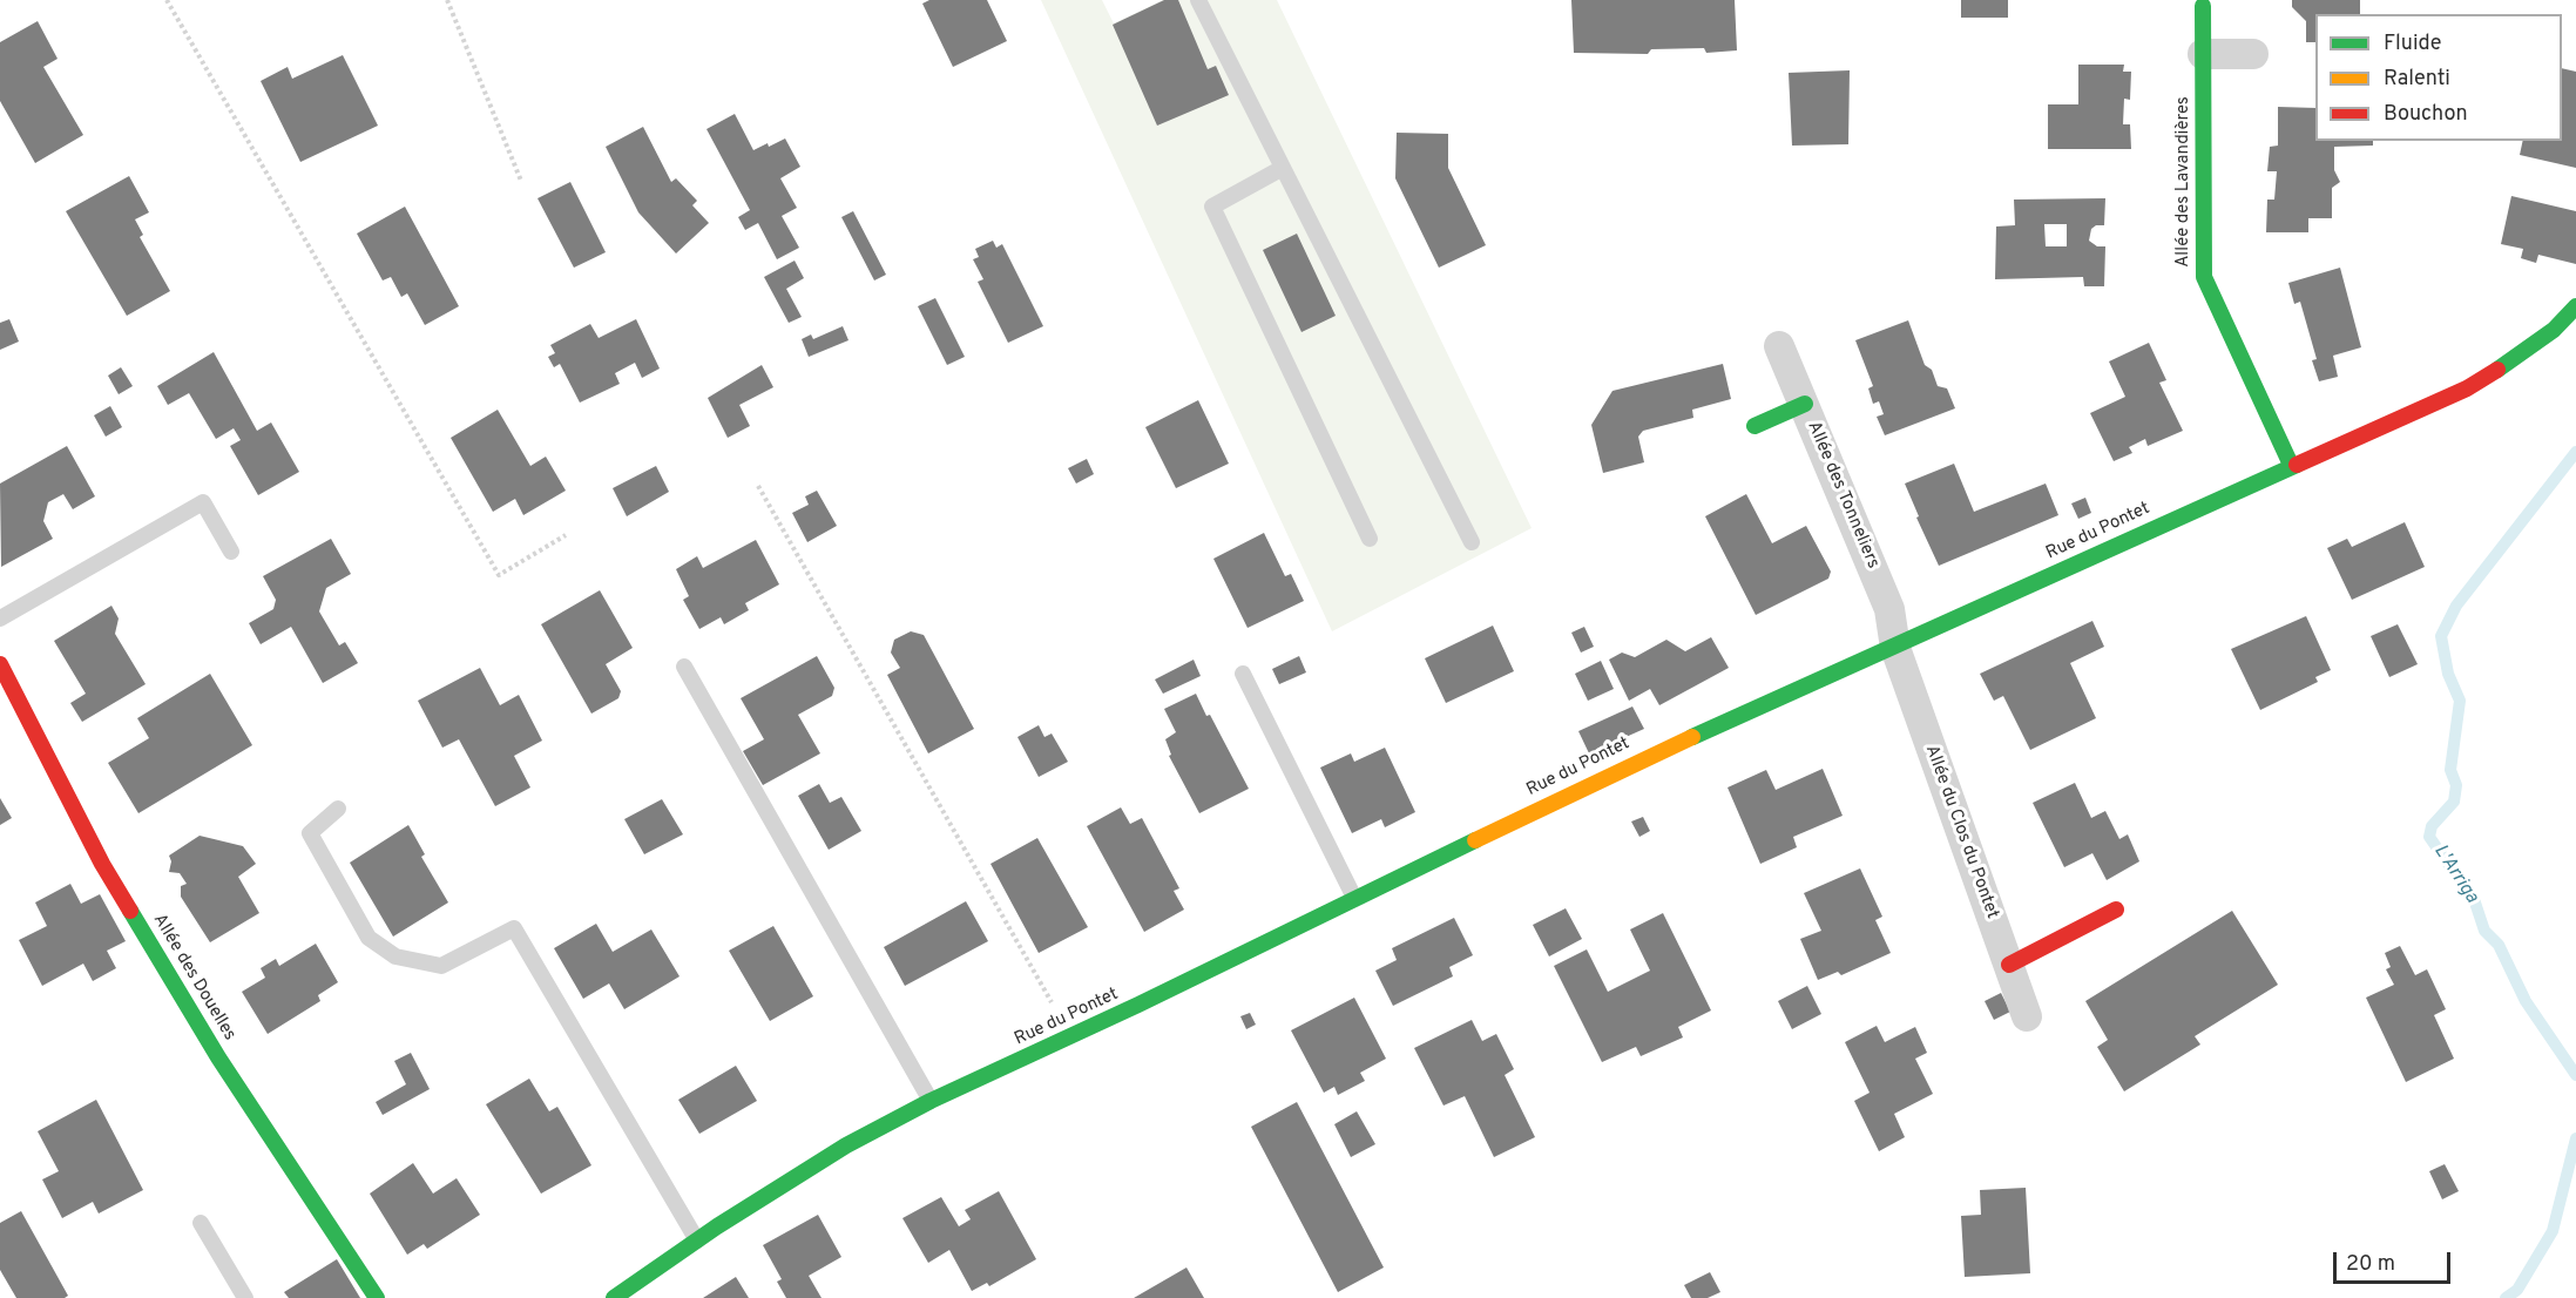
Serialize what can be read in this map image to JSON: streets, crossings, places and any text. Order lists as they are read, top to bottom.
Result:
{
  "streets": {
    "street": [
      "Allée des Lavandières",
      "Allée des Tonneliers",
      "Rue du Pontet",
      "Allée du Clos du Pontet",
      "Allée des Douelles"
    ]
  },
  "crossings": [
    ["Allée des Lavandières", "Rue du Pontet"],
    ["Allée des Tonneliers", "Rue du Pontet"],
    ["Allée des Tonneliers", "Allée du Clos du Pontet"],
    ["Rue du Pontet", "Allée du Clos du Pontet"]
  ],
  "water": ["L'Arriga"],
  "legend": ["Fluide", "Ralenti", "Bouchon"],
  "scale_bar": "20 m"
}
